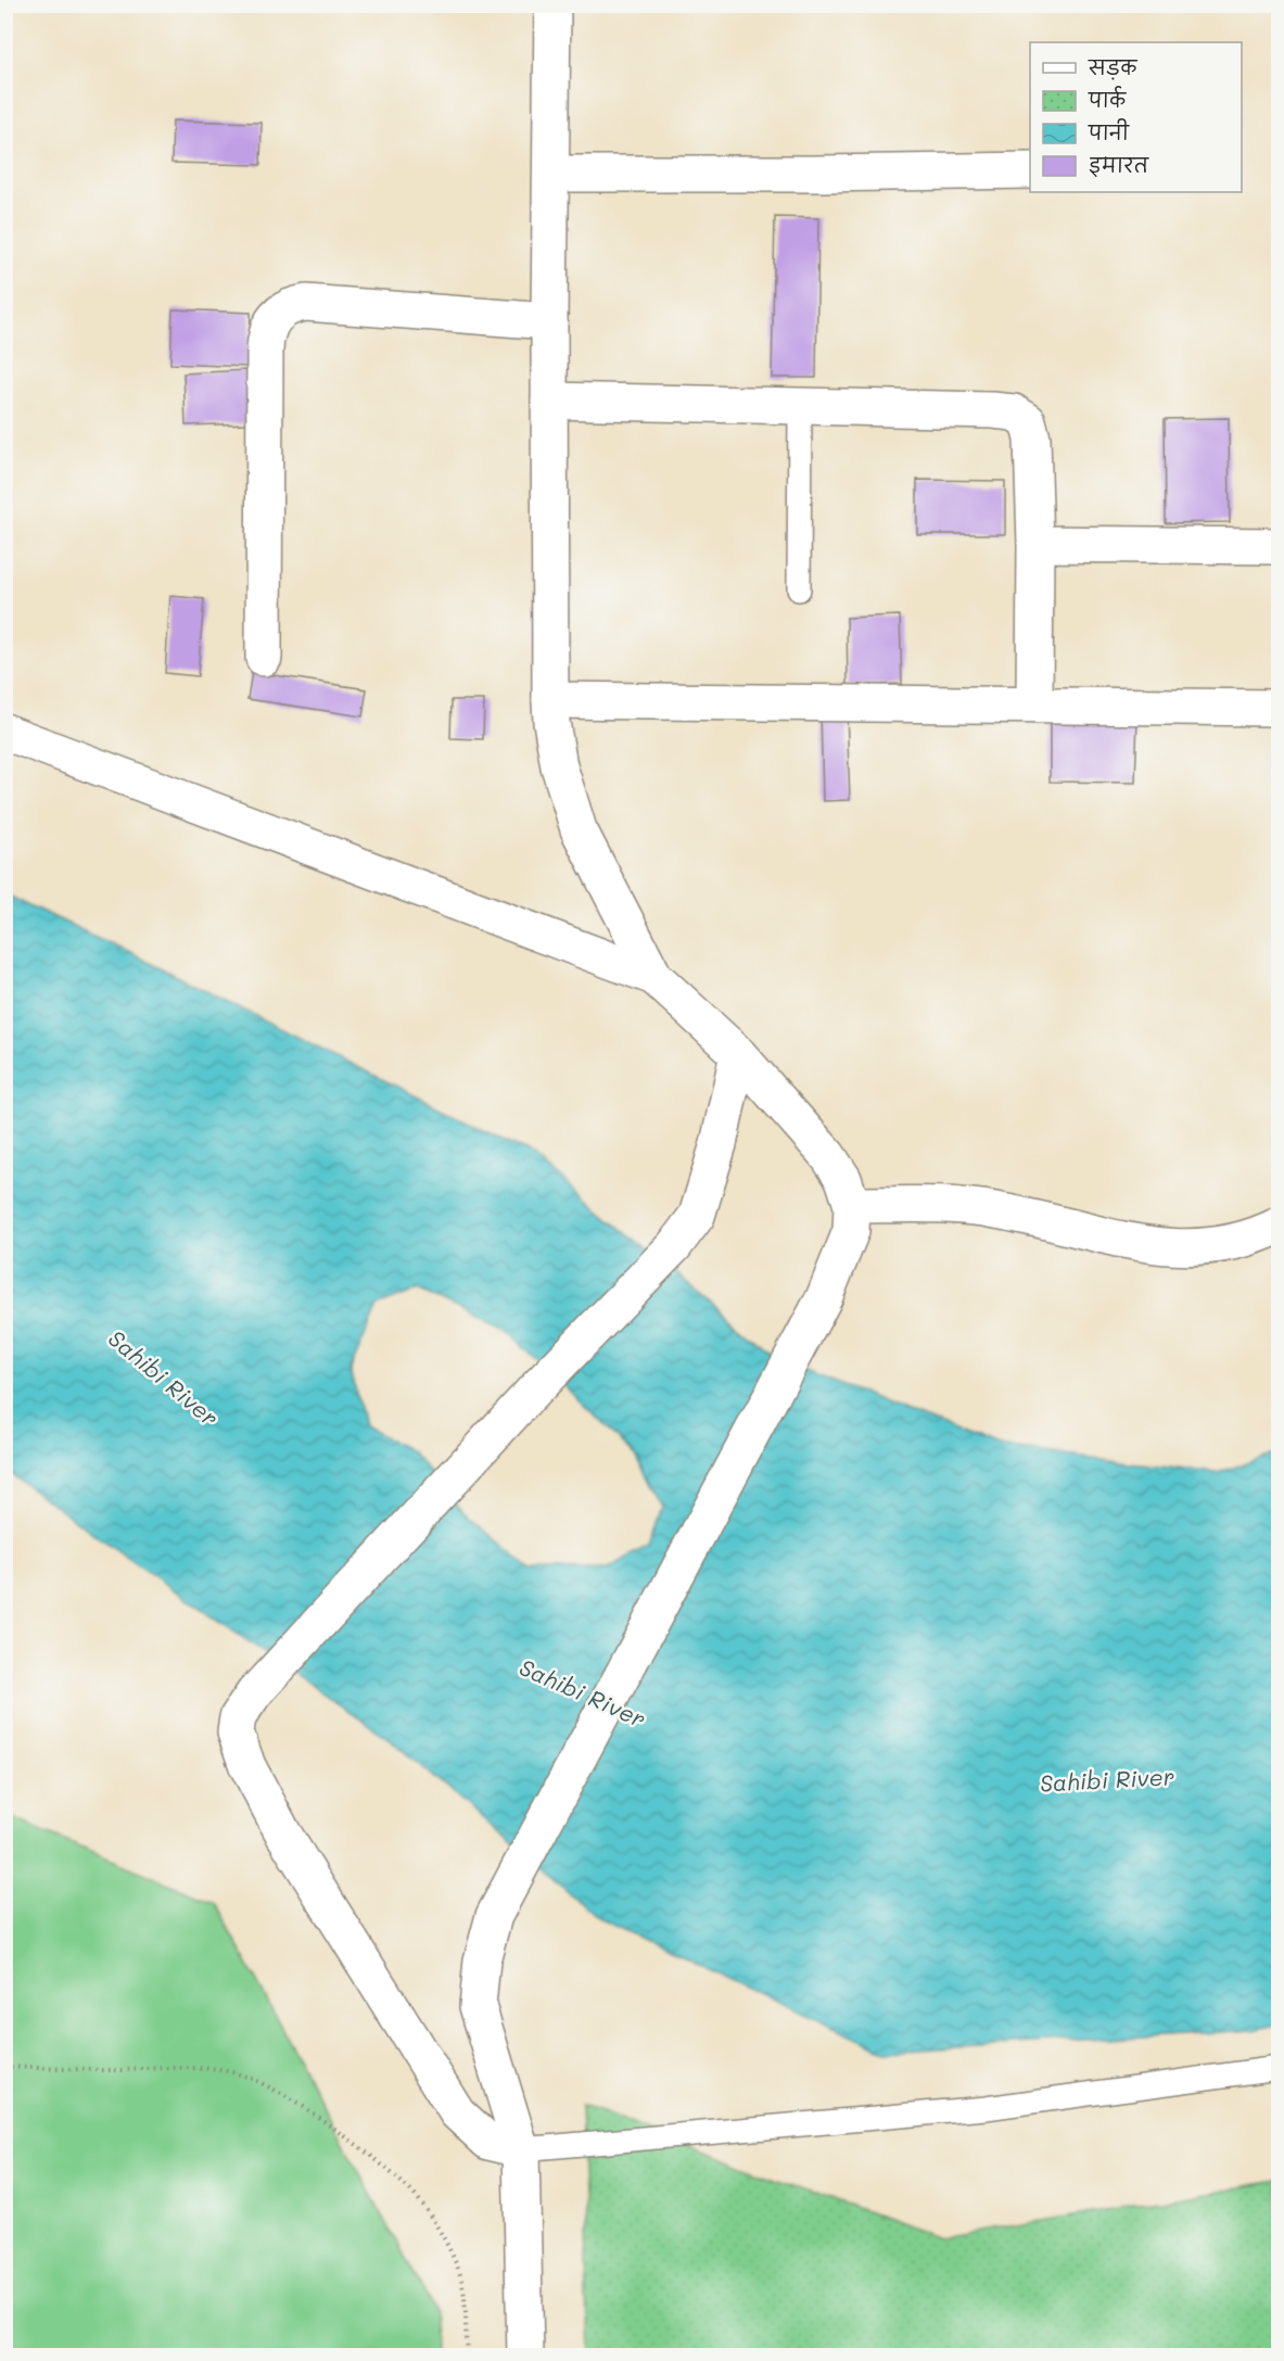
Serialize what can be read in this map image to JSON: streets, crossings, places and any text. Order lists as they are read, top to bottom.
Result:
{
  "water": ["Sahibi River"],
  "legend": [
    "सड़क",
    "पार्क",
    "पानी",
    "इमारत"
  ]
}
